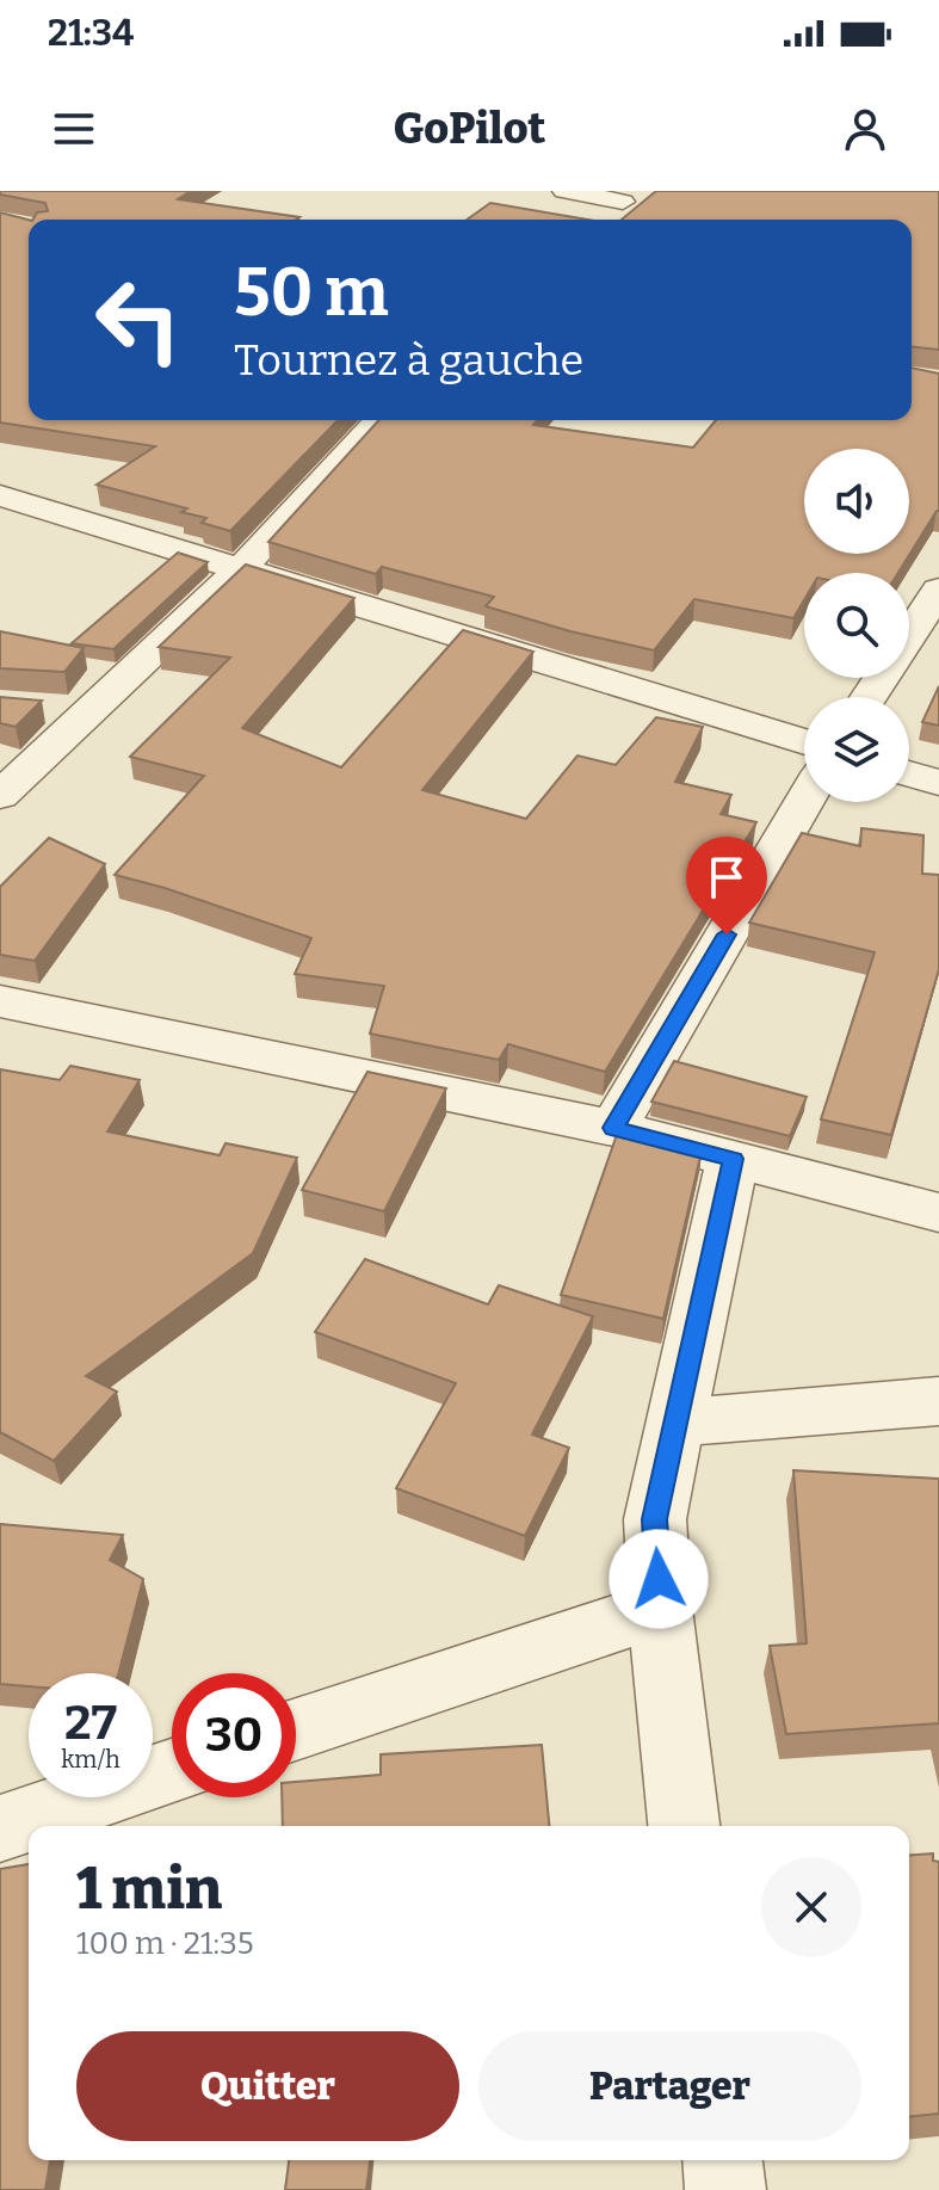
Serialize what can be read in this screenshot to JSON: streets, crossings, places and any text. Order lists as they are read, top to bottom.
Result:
{
  "page": {
    "status": "21:34",
    "header": "GoPilot",
    "turn": ["50 m", "Tournez à gauche"],
    "speed": "27 km/h",
    "limit": "30",
    "heading": ["1 min", "100 m · 21:35"],
    "buttons": ["Quitter", "Partager"]
  }
}
